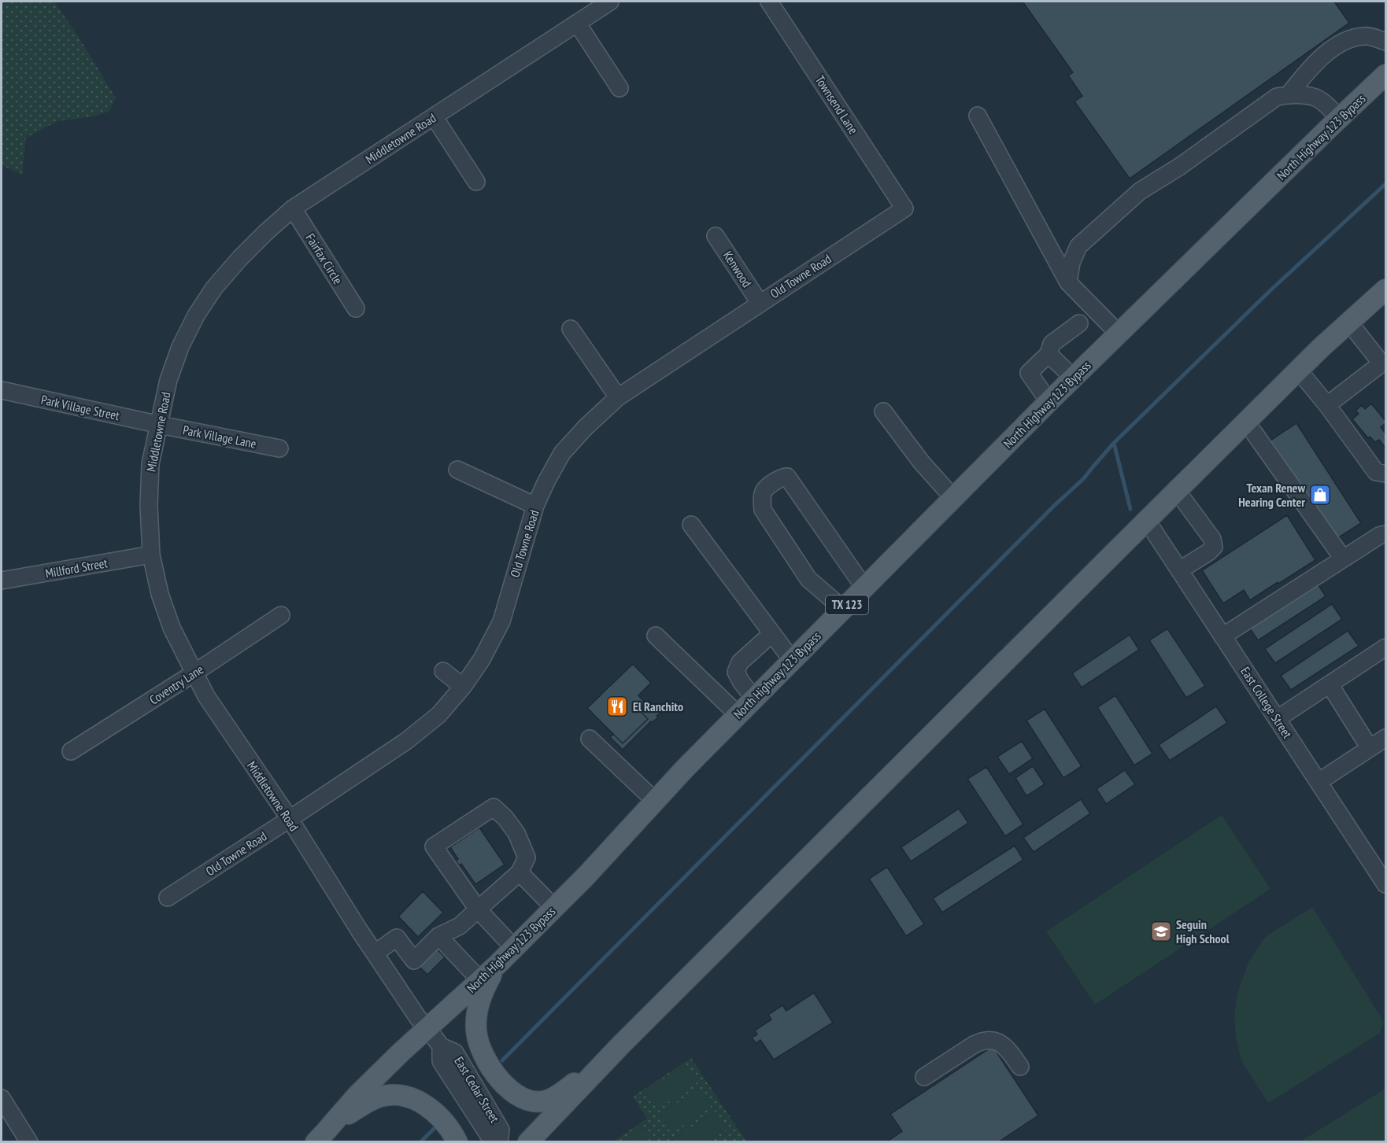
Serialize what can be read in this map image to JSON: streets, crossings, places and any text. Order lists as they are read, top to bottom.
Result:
{
  "streets": {
    "main road": ["North Highway 123 Bypass", "TX 123"],
    "street": [
      "Townsend Lane",
      "Middletowne Road",
      "Fairfax Circle",
      "Kenwood",
      "Old Towne Road",
      "Park Village Street",
      "Park Village Lane",
      "Millford Street",
      "Coventry Lane",
      "East College Street",
      "East Cedar Street"
    ]
  },
  "crossings": [
    ["Townsend Lane", "Old Towne Road"],
    ["North Highway 123 Bypass", "Middletowne Road"],
    ["North Highway 123 Bypass", "East Cedar Street"],
    ["Middletowne Road", "Fairfax Circle"],
    ["Middletowne Road", "Old Towne Road"],
    ["Middletowne Road", "Park Village Street"],
    ["Middletowne Road", "Park Village Lane"],
    ["Middletowne Road", "Millford Street"],
    ["Middletowne Road", "Coventry Lane"],
    ["Middletowne Road", "East Cedar Street"],
    ["Kenwood", "Old Towne Road"],
    ["Park Village Street", "Park Village Lane"]
  ],
  "places": {
    "shop": ["Texan Renew Hearing Center"],
    "restaurant": ["El Ranchito"],
    "school or university": ["Seguin High School"]
  }
}
